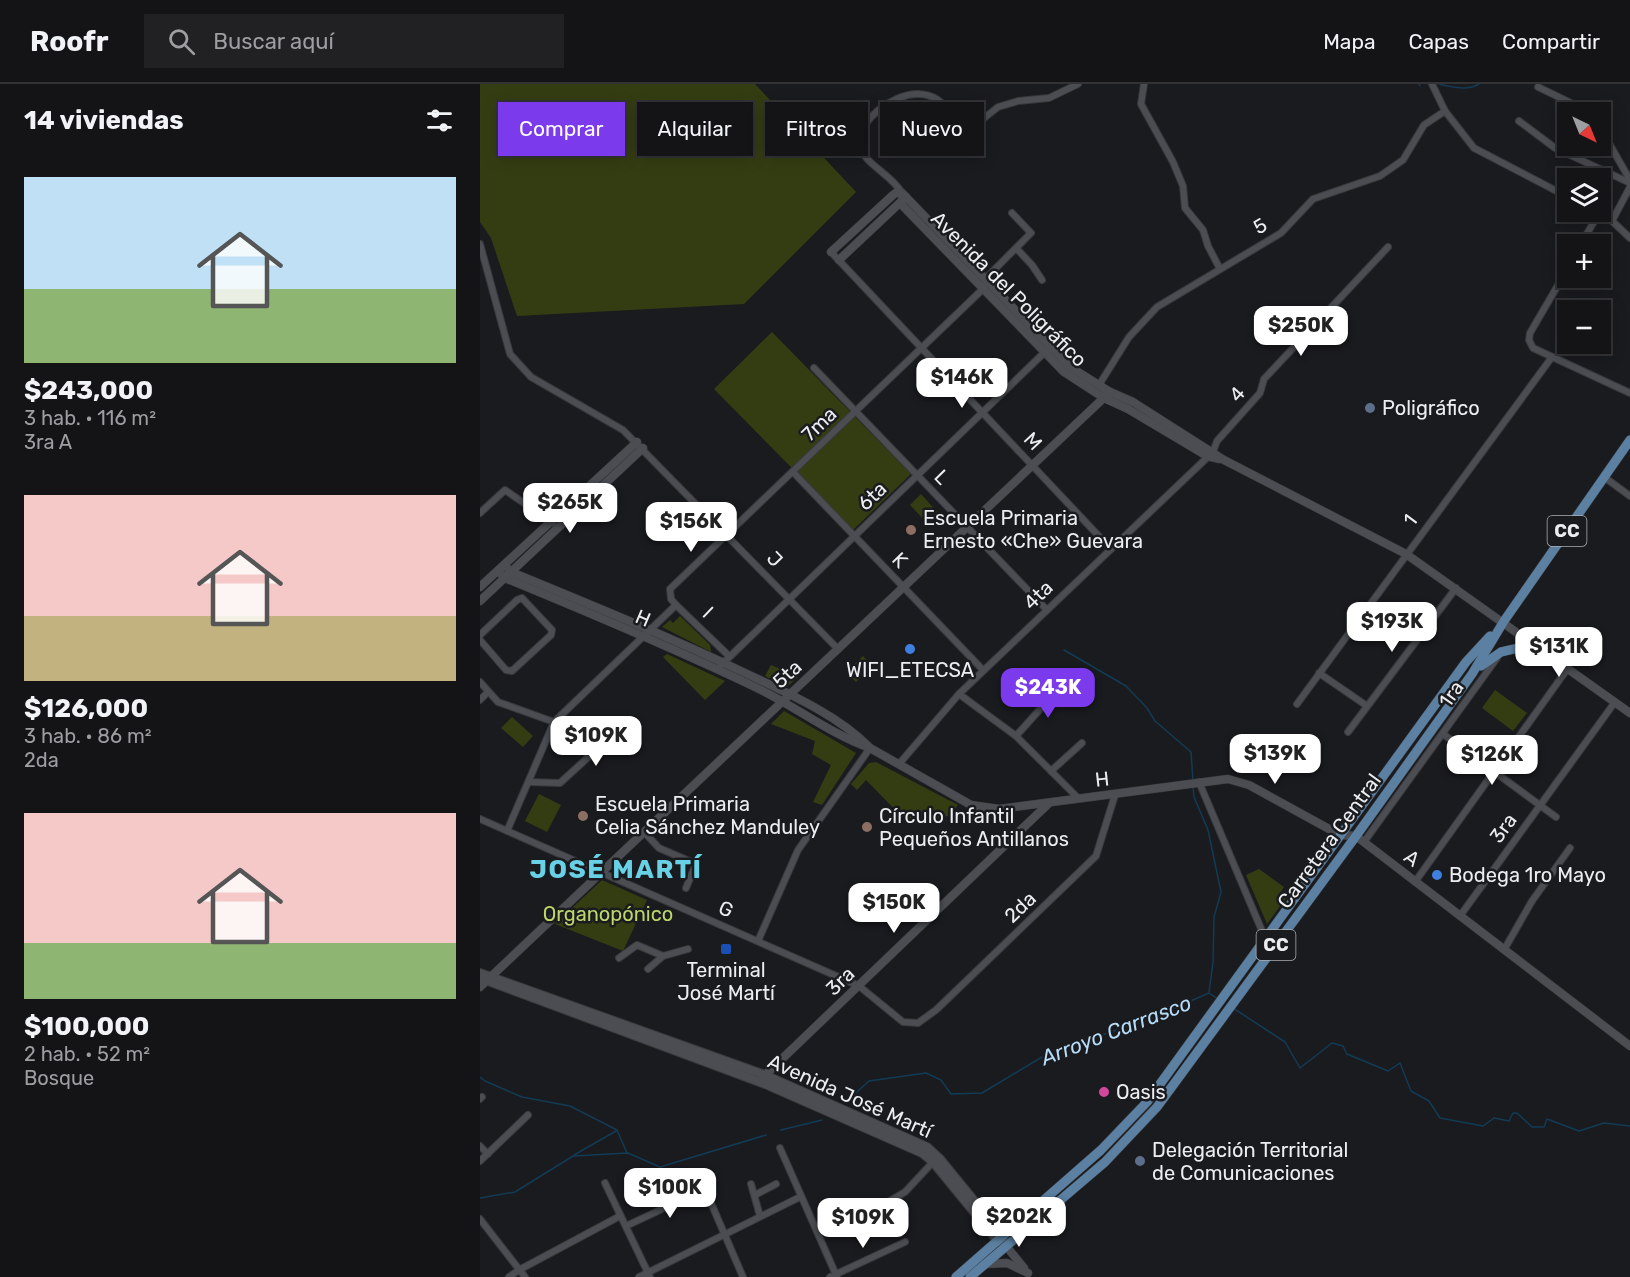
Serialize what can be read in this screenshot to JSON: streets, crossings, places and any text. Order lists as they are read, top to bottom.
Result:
{
  "streets": {
    "main road": ["CC", "Carretera Central", "Avenida José Martí"],
    "street": [
      "5",
      "Avenida del Poligráfico",
      "4",
      "7ma",
      "M",
      "L",
      "6ta",
      "1",
      "J",
      "K",
      "4ta",
      "I",
      "H",
      "5ta",
      "1ra",
      "3ra",
      "A",
      "2da",
      "G"
    ]
  },
  "crossings": [
    ["5", "Avenida del Poligráfico"],
    ["Avenida del Poligráfico", "4"],
    ["Avenida del Poligráfico", "7ma"],
    ["Avenida del Poligráfico", "6ta"],
    ["Avenida del Poligráfico", "1"],
    ["Avenida del Poligráfico", "4ta"],
    ["Avenida del Poligráfico", "5ta"],
    ["Avenida del Poligráfico", "3ra"],
    ["Avenida del Poligráfico", "Carretera Central"],
    ["4", "4ta"],
    ["7ma", "M"],
    ["7ma", "L"],
    ["7ma", "J"],
    ["7ma", "K"],
    ["7ma", "I"],
    ["M", "6ta"],
    ["M", "4ta"],
    ["M", "5ta"],
    ["L", "6ta"],
    ["L", "4ta"],
    ["L", "5ta"],
    ["6ta", "J"],
    ["6ta", "K"],
    ["6ta", "I"],
    ["6ta", "H"],
    ["J", "5ta"],
    ["K", "4ta"],
    ["K", "5ta"],
    ["4ta", "H"],
    ["H", "5ta"],
    ["H", "3ra"],
    ["H", "Carretera Central"],
    ["H", "2da"],
    ["5ta", "G"],
    ["5ta", "Avenida José Martí"],
    ["1ra", "Carretera Central"],
    ["1ra", "A"],
    ["3ra", "A"],
    ["3ra", "G"],
    ["3ra", "Avenida José Martí"],
    ["Carretera Central", "A"],
    ["Carretera Central", "Avenida José Martí"],
    ["2da", "G"]
  ],
  "districts": ["JOSÉ MARTÍ"],
  "water": ["Arroyo Carrasco"],
  "parks": ["Organopónico"],
  "places": {
    "other": [
      "Poligráfico",
      "Escuela Primaria Ernesto «Che» Guevara",
      "WIFI_ETECSA",
      "Escuela Primaria Celia Sánchez Manduley",
      "Círculo Infantil Pequeños Antillanos",
      "Bodega 1ro Mayo",
      "Oasis",
      "Delegación Territorial de Comunicaciones"
    ],
    "transit": ["Terminal José Martí"]
  },
  "north": "bottom right",
  "page": {
    "header": "Roofr",
    "search": "Buscar aquí",
    "nav": ["Mapa", "Capas", "Compartir"],
    "heading": "14 viviendas",
    "map_buttons": ["+", "−"],
    "chip": [
      "Comprar",
      "Alquilar",
      "Filtros",
      "Nuevo"
    ],
    "list": [
      {
        "name": "$243,000",
        "note": "3 hab. · 116 m² · 3ra A"
      },
      {
        "name": "$126,000",
        "note": "3 hab. · 86 m² · 2da"
      },
      {
        "name": "$100,000",
        "note": "2 hab. · 52 m² · Bosque"
      }
    ],
    "price": [
      "$250K",
      "$146K",
      "$265K",
      "$156K",
      "$193K",
      "$131K",
      "$243K",
      "$109K",
      "$139K",
      "$126K",
      "$150K",
      "$100K",
      "$202K",
      "$109K"
    ]
  }
}
